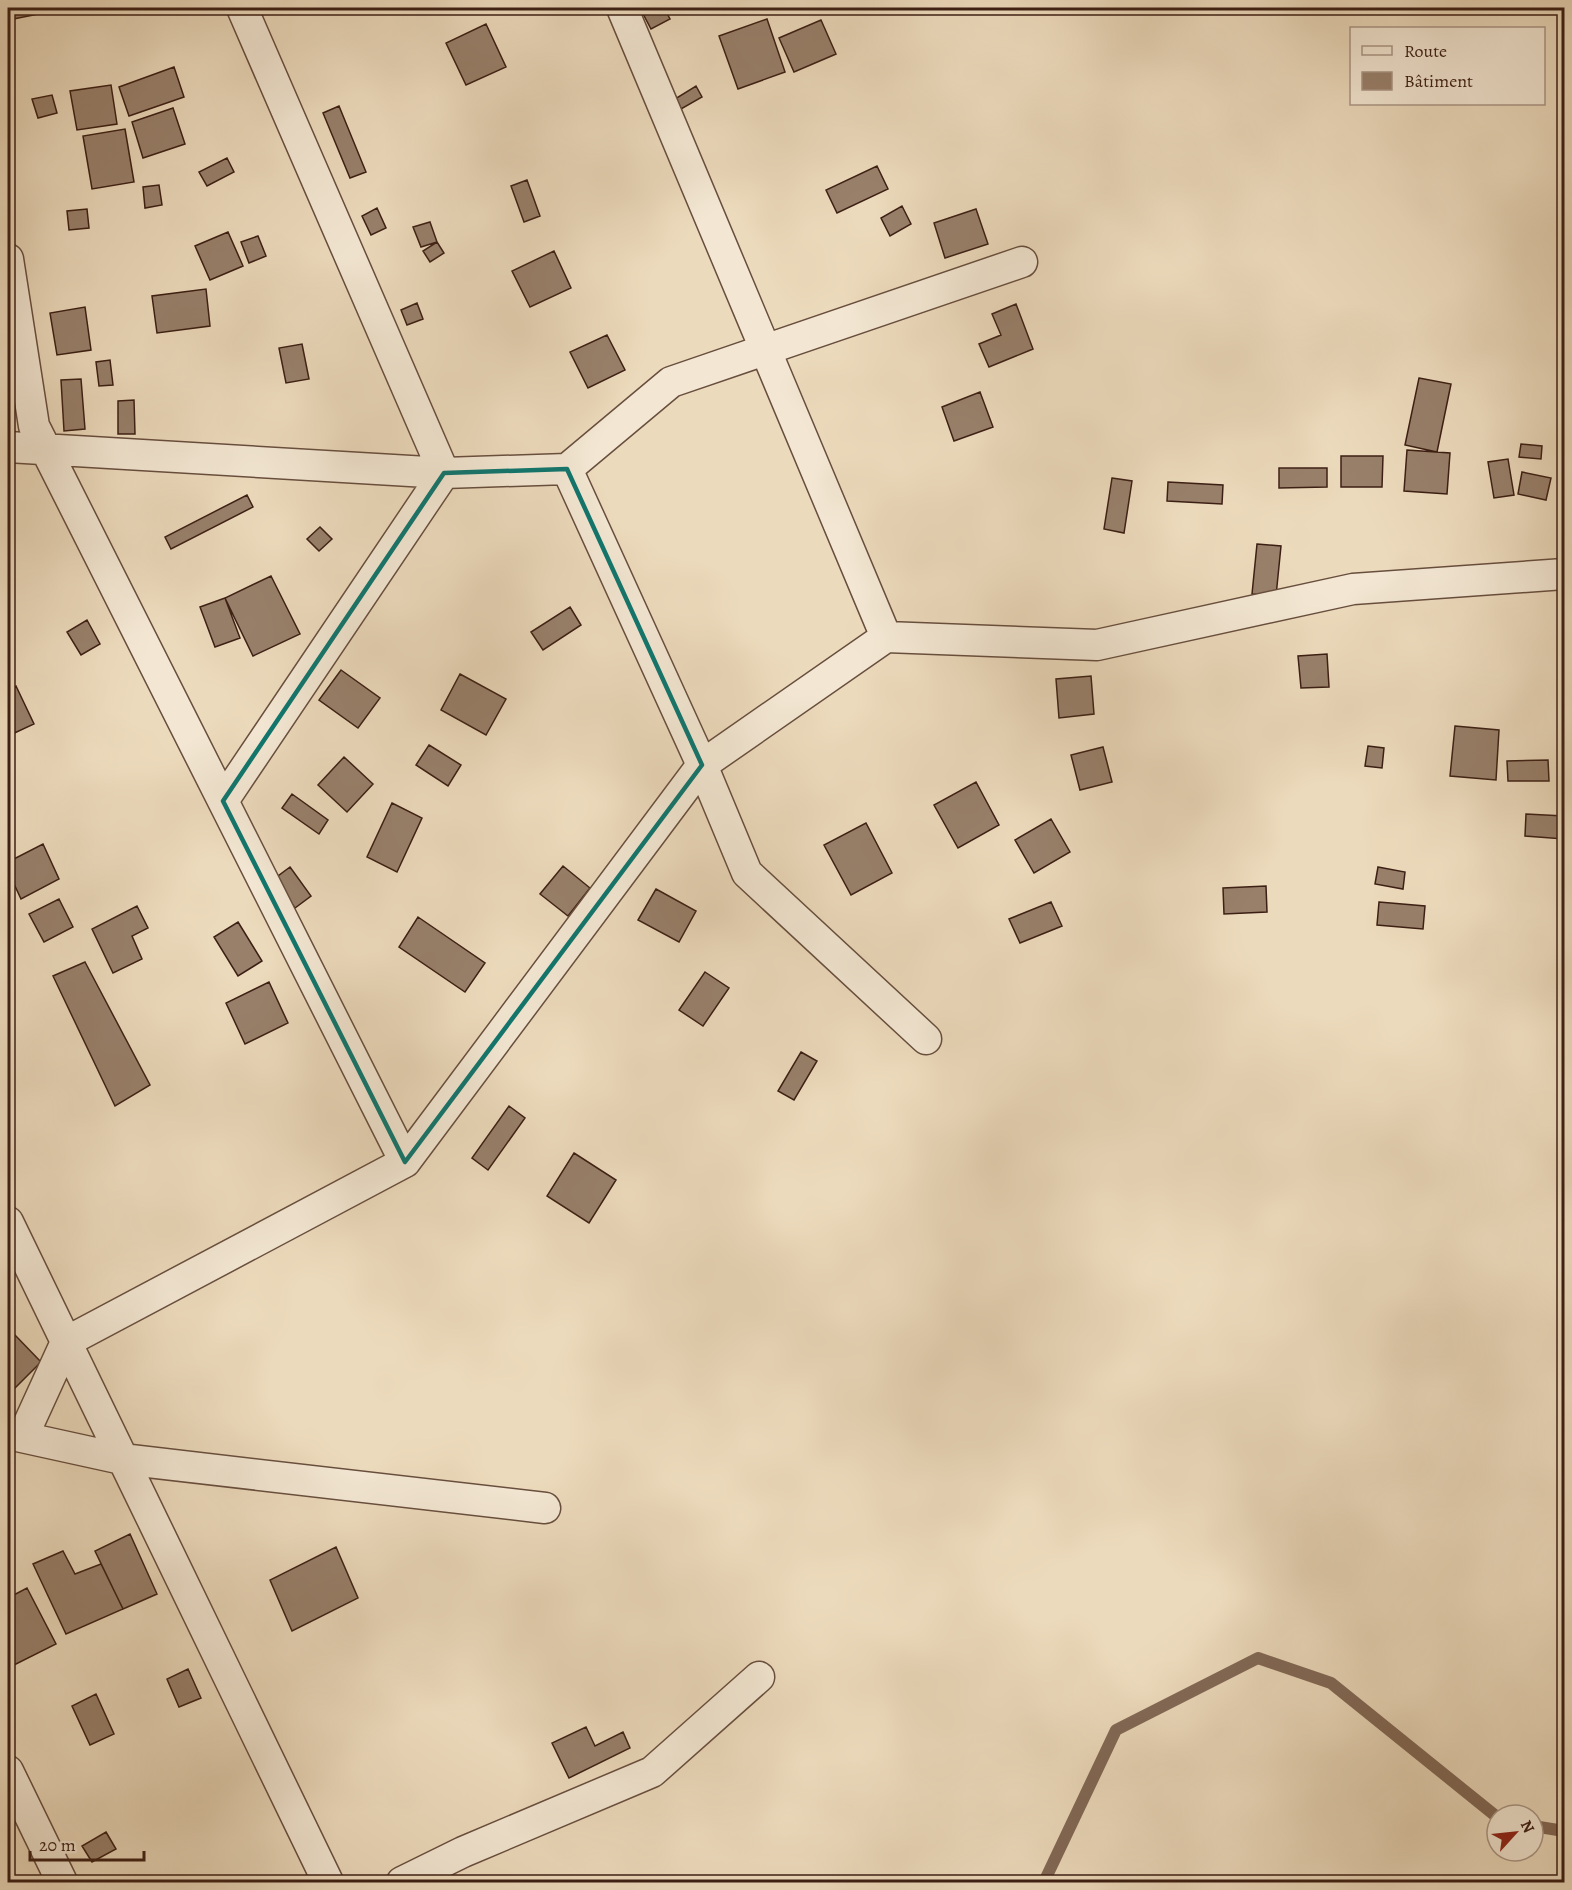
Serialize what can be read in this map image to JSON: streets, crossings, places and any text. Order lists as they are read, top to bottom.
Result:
{
  "legend": ["Route", "Bâtiment"],
  "scale_bar": "20 m",
  "north": "top right"
}
